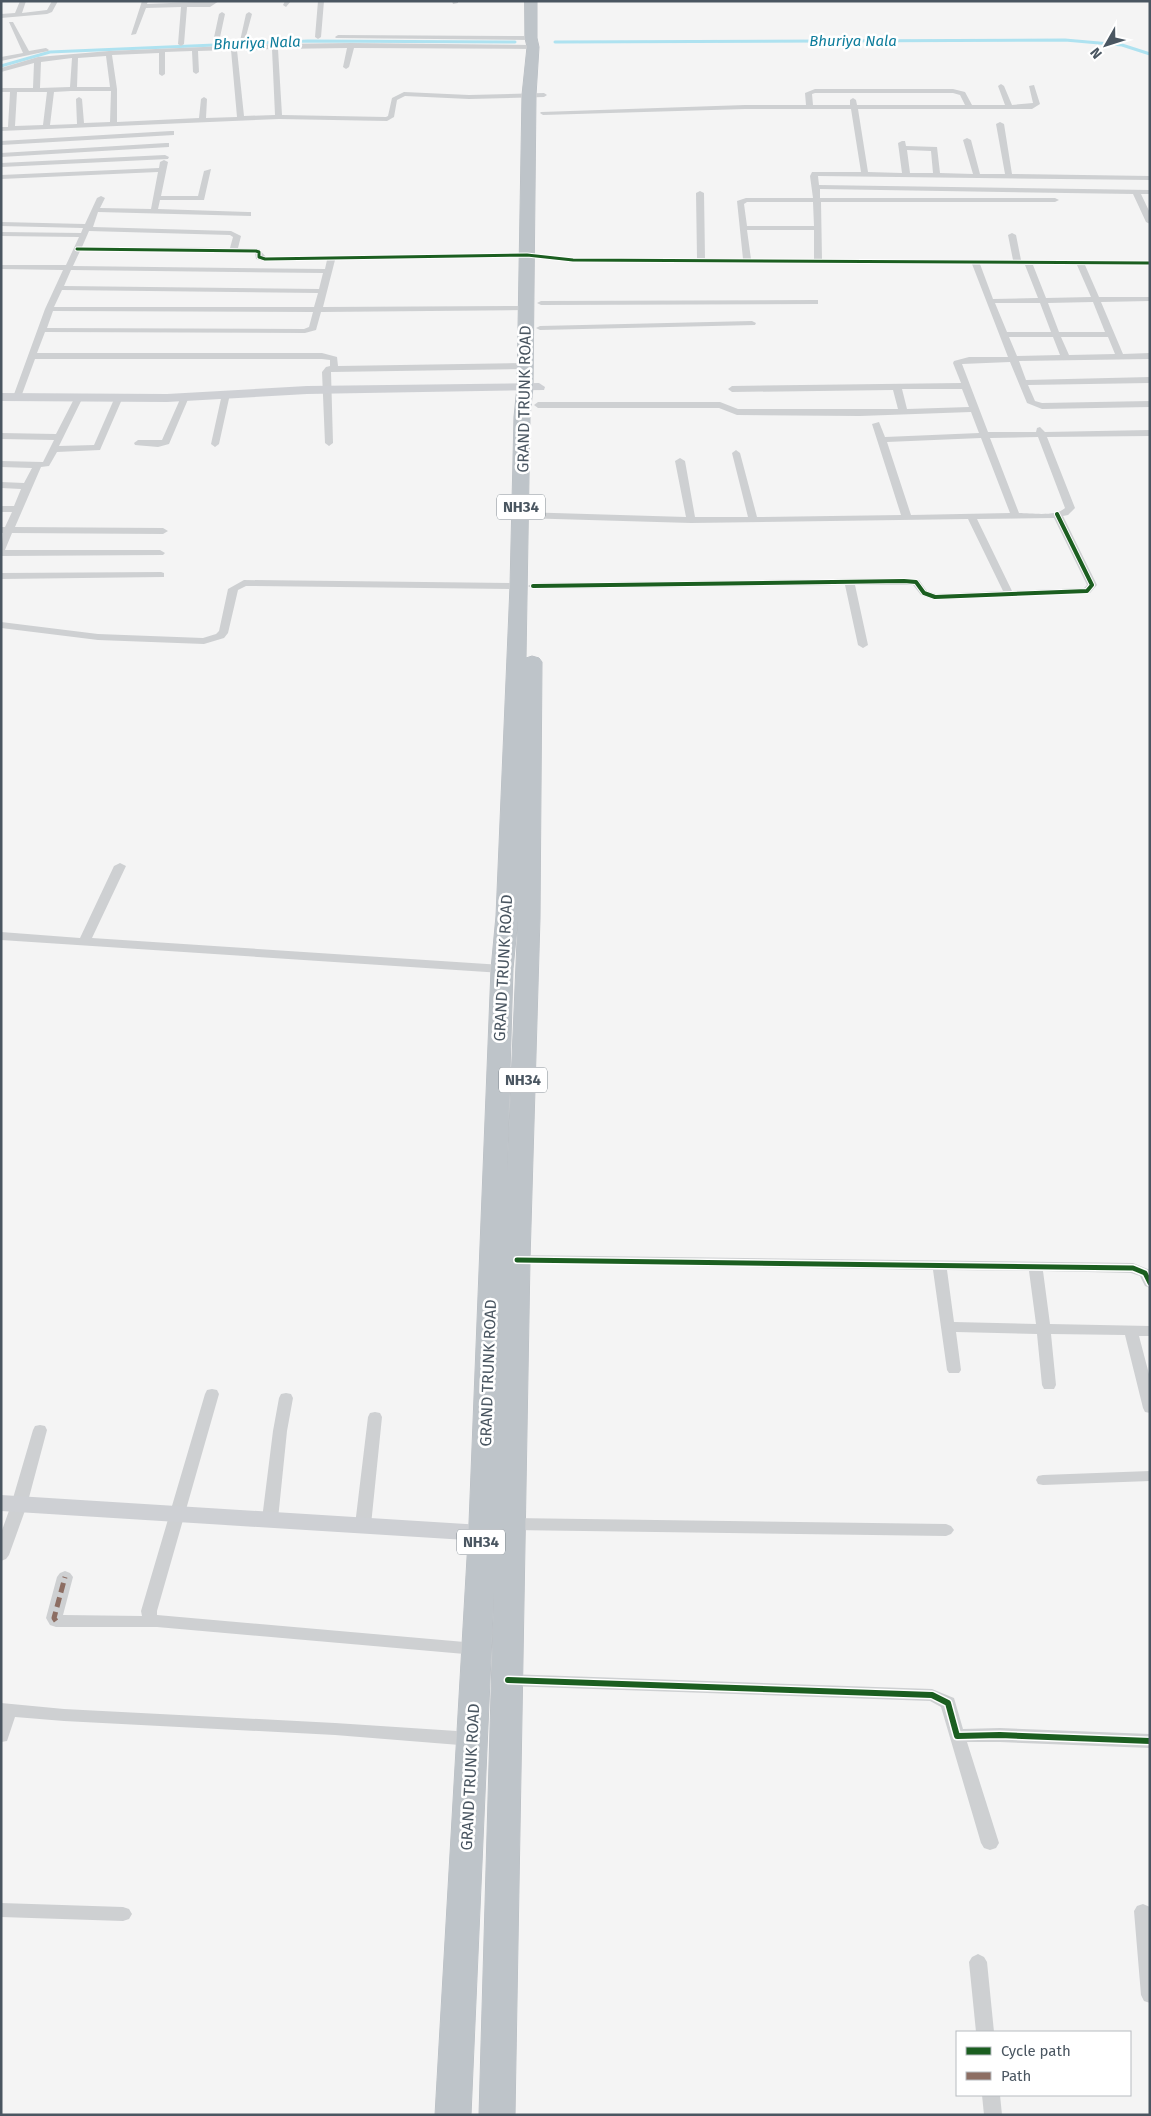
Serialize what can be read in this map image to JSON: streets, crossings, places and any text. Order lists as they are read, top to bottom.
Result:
{
  "streets": {
    "highway": ["GRAND TRUNK ROAD", "NH34"]
  },
  "water": ["Bhuriya Nala"],
  "legend": ["Cycle path", "Path"],
  "north": "bottom left"
}
